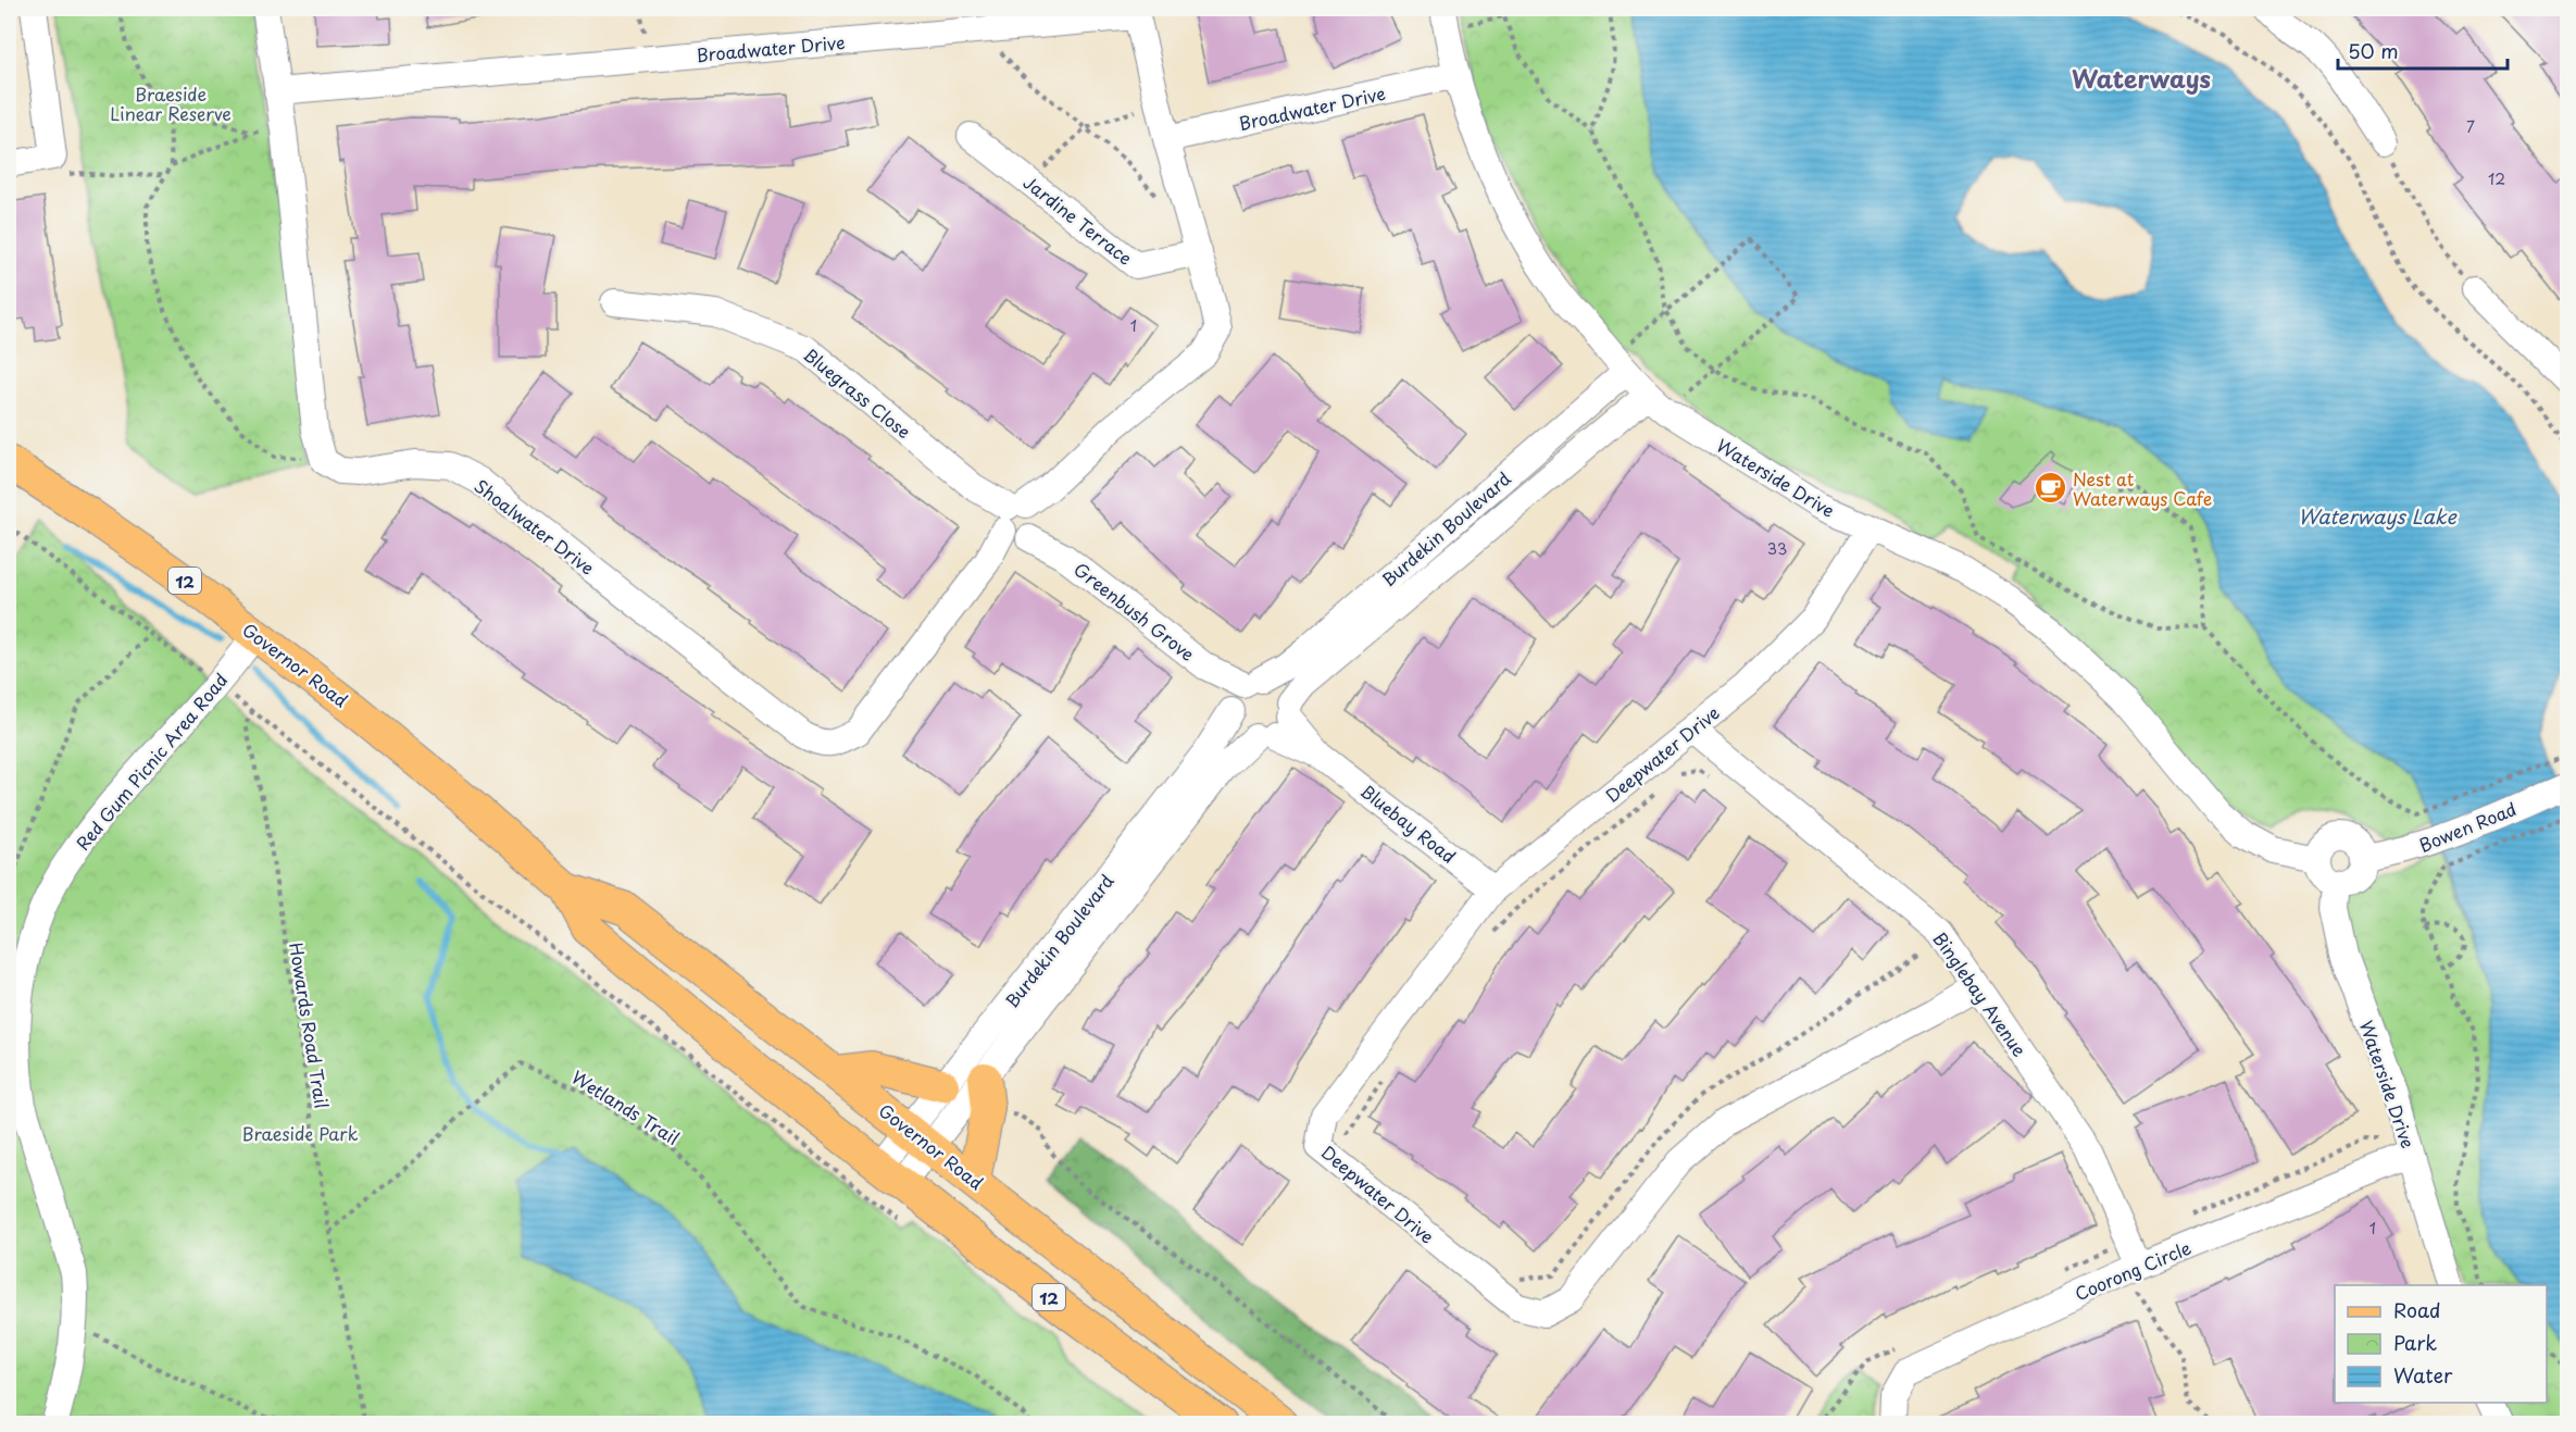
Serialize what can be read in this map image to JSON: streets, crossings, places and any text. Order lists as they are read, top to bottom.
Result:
{
  "streets": {
    "main road": ["12", "Governor Road"],
    "street": [
      "Broadwater Drive",
      "Jardine Terrace",
      "Bluegrass Close",
      "Waterside Drive",
      "Shoalwater Drive",
      "Burdekin Boulevard",
      "Greenbush Grove",
      "Deepwater Drive",
      "Red Gum Picnic Area Road",
      "Bluebay Road",
      "Bowen Road",
      "Binglebay Avenue",
      "Coorong Circle"
    ],
    "path": ["Howards Road Trail", "Wetlands Trail"]
  },
  "crossings": [
    ["Broadwater Drive", "Jardine Terrace"],
    ["Broadwater Drive", "Bluegrass Close"],
    ["Broadwater Drive", "Waterside Drive"],
    ["Broadwater Drive", "Shoalwater Drive"],
    ["Broadwater Drive", "Greenbush Grove"],
    ["Bluegrass Close", "Shoalwater Drive"],
    ["Bluegrass Close", "Greenbush Grove"],
    ["Waterside Drive", "Burdekin Boulevard"],
    ["Waterside Drive", "Deepwater Drive"],
    ["Waterside Drive", "Bowen Road"],
    ["Waterside Drive", "Coorong Circle"],
    ["Shoalwater Drive", "Greenbush Grove"],
    ["Burdekin Boulevard", "Greenbush Grove"],
    ["Burdekin Boulevard", "Governor Road"],
    ["Burdekin Boulevard", "Bluebay Road"],
    ["Greenbush Grove", "Bluebay Road"],
    ["Governor Road", "Red Gum Picnic Area Road"],
    ["Deepwater Drive", "Bluebay Road"],
    ["Deepwater Drive", "Binglebay Avenue"],
    ["Binglebay Avenue", "Coorong Circle"],
    ["Howards Road Trail", "Wetlands Trail"]
  ],
  "districts": ["Waterways"],
  "water": ["Waterways Lake"],
  "parks": ["Braeside Linear Reserve", "Braeside Park"],
  "places": {
    "cafe": ["Nest at Waterways Cafe"]
  },
  "house_numbers": [
    "7",
    "12",
    "1",
    "33",
    "1"
  ],
  "legend": ["Road", "Park", "Water"],
  "scale_bar": "50 m"
}
